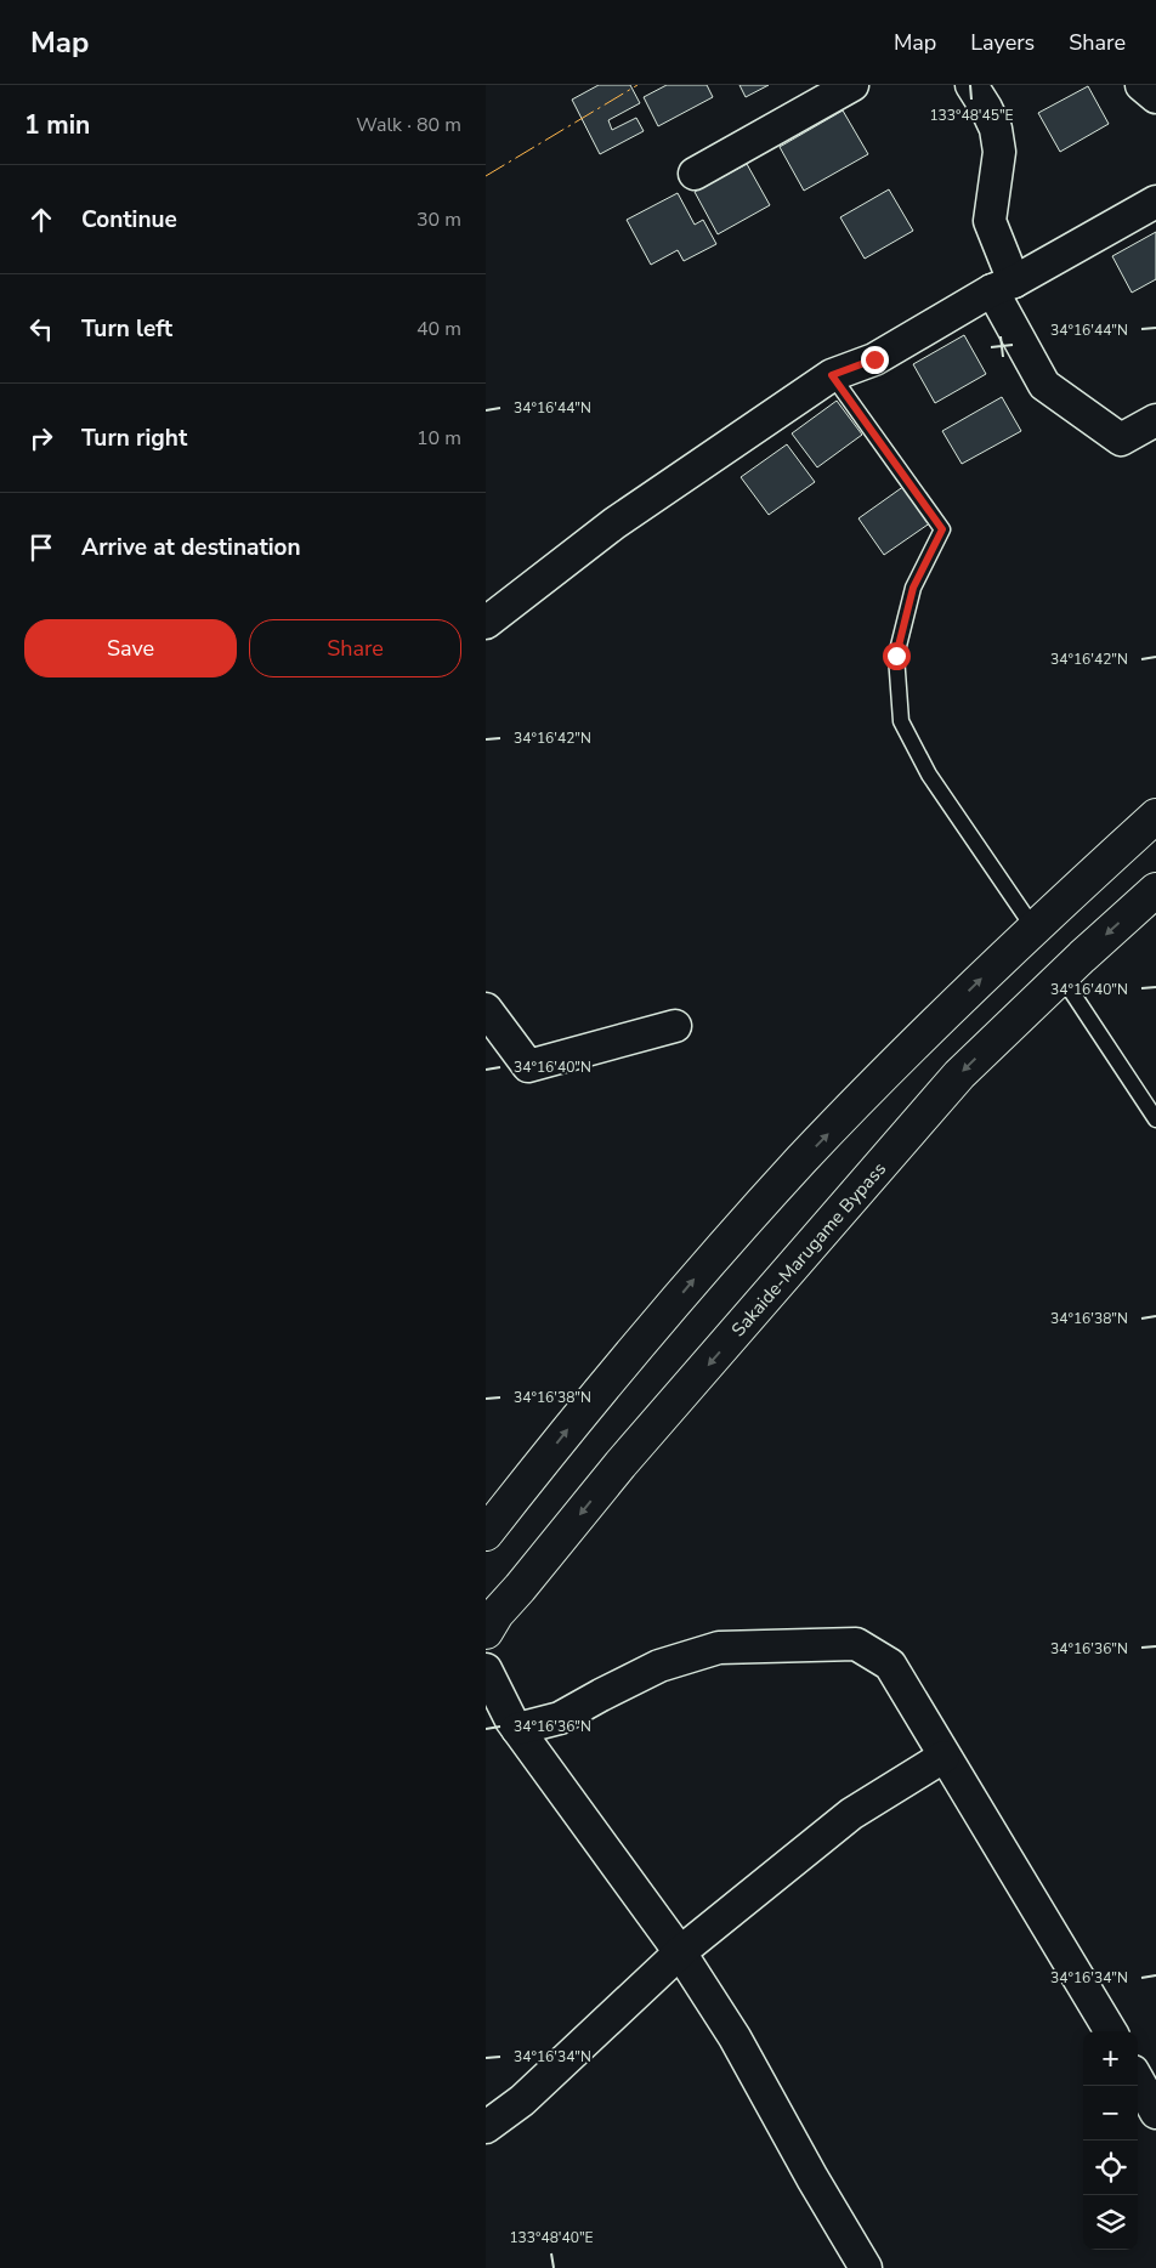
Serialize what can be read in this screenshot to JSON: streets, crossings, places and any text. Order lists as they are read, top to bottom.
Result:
{
  "streets": {
    "highway": ["Sakaide-Marugame Bypass"]
  },
  "page": {
    "header": "Map",
    "nav": ["Map", "Layers", "Share"],
    "heading": ["1 min", "Walk · 80 m"],
    "list": [
      ["Continue", "30 m"],
      ["Turn left", "40 m"],
      ["Turn right", "10 m"],
      "Arrive at destination"
    ],
    "buttons": ["Save", "Share"],
    "map_buttons": ["+", "−"]
  },
  "coordinates": [
    "133°48'45\"E",
    "34°16'44\"N",
    "34°16'42\"N",
    "34°16'40\"N",
    "34°16'38\"N",
    "34°16'36\"N",
    "34°16'34\"N",
    "133°48'40\"E"
  ]
}
